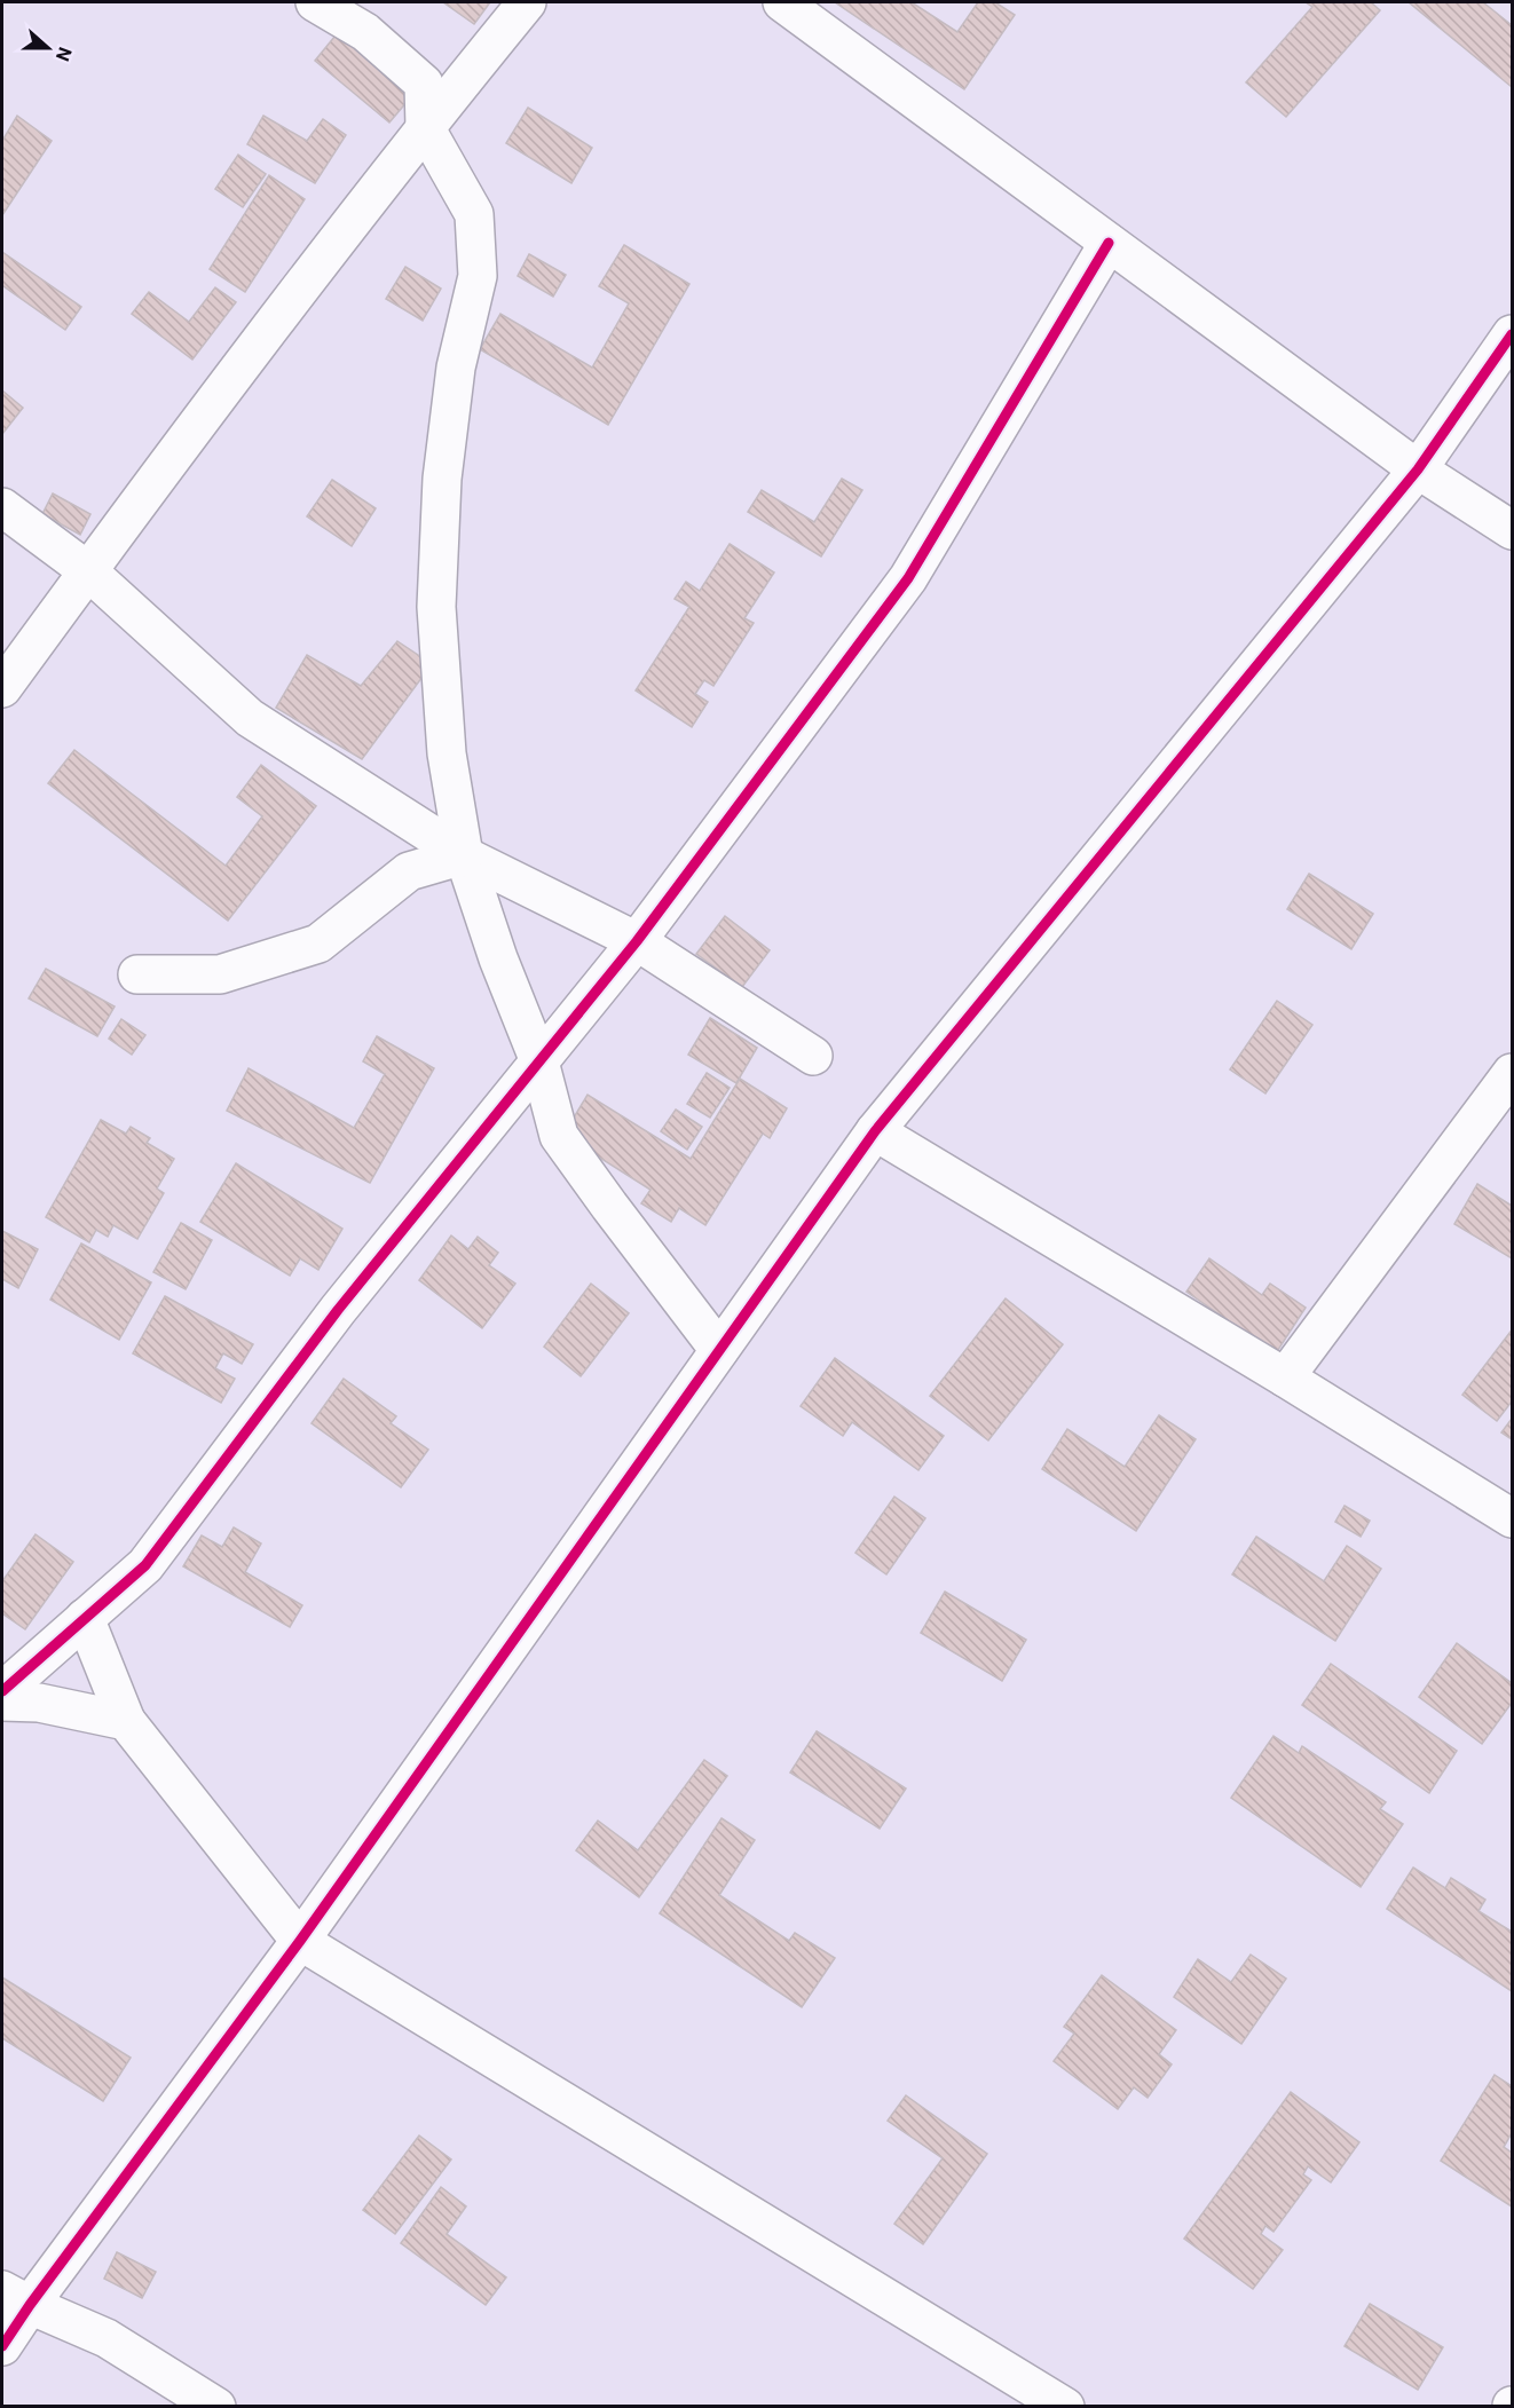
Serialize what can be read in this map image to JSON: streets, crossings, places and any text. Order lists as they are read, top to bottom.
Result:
{
  "north": "right"
}
